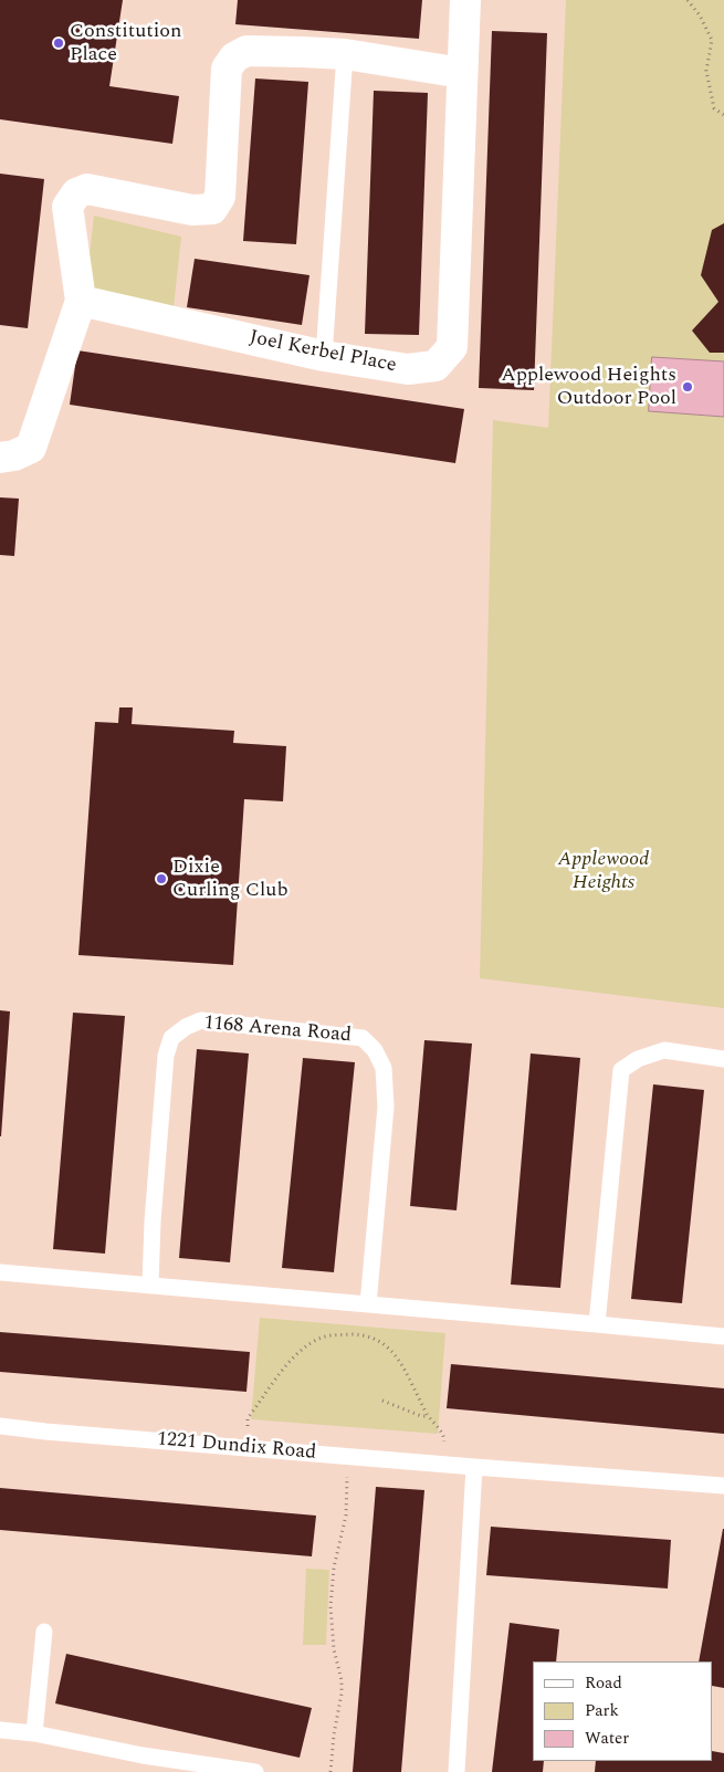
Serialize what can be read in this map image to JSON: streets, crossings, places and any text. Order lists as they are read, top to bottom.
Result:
{
  "streets": {
    "street": ["Joel Kerbel Place"],
    "lane": ["1168 Arena Road", "1221 Dundix Road"]
  },
  "parks": ["Applewood Heights"],
  "places": ["Constitution Place", "Applewood Heights Outdoor Pool", "Dixie Curling Club"],
  "legend": ["Road", "Park", "Water"]
}
